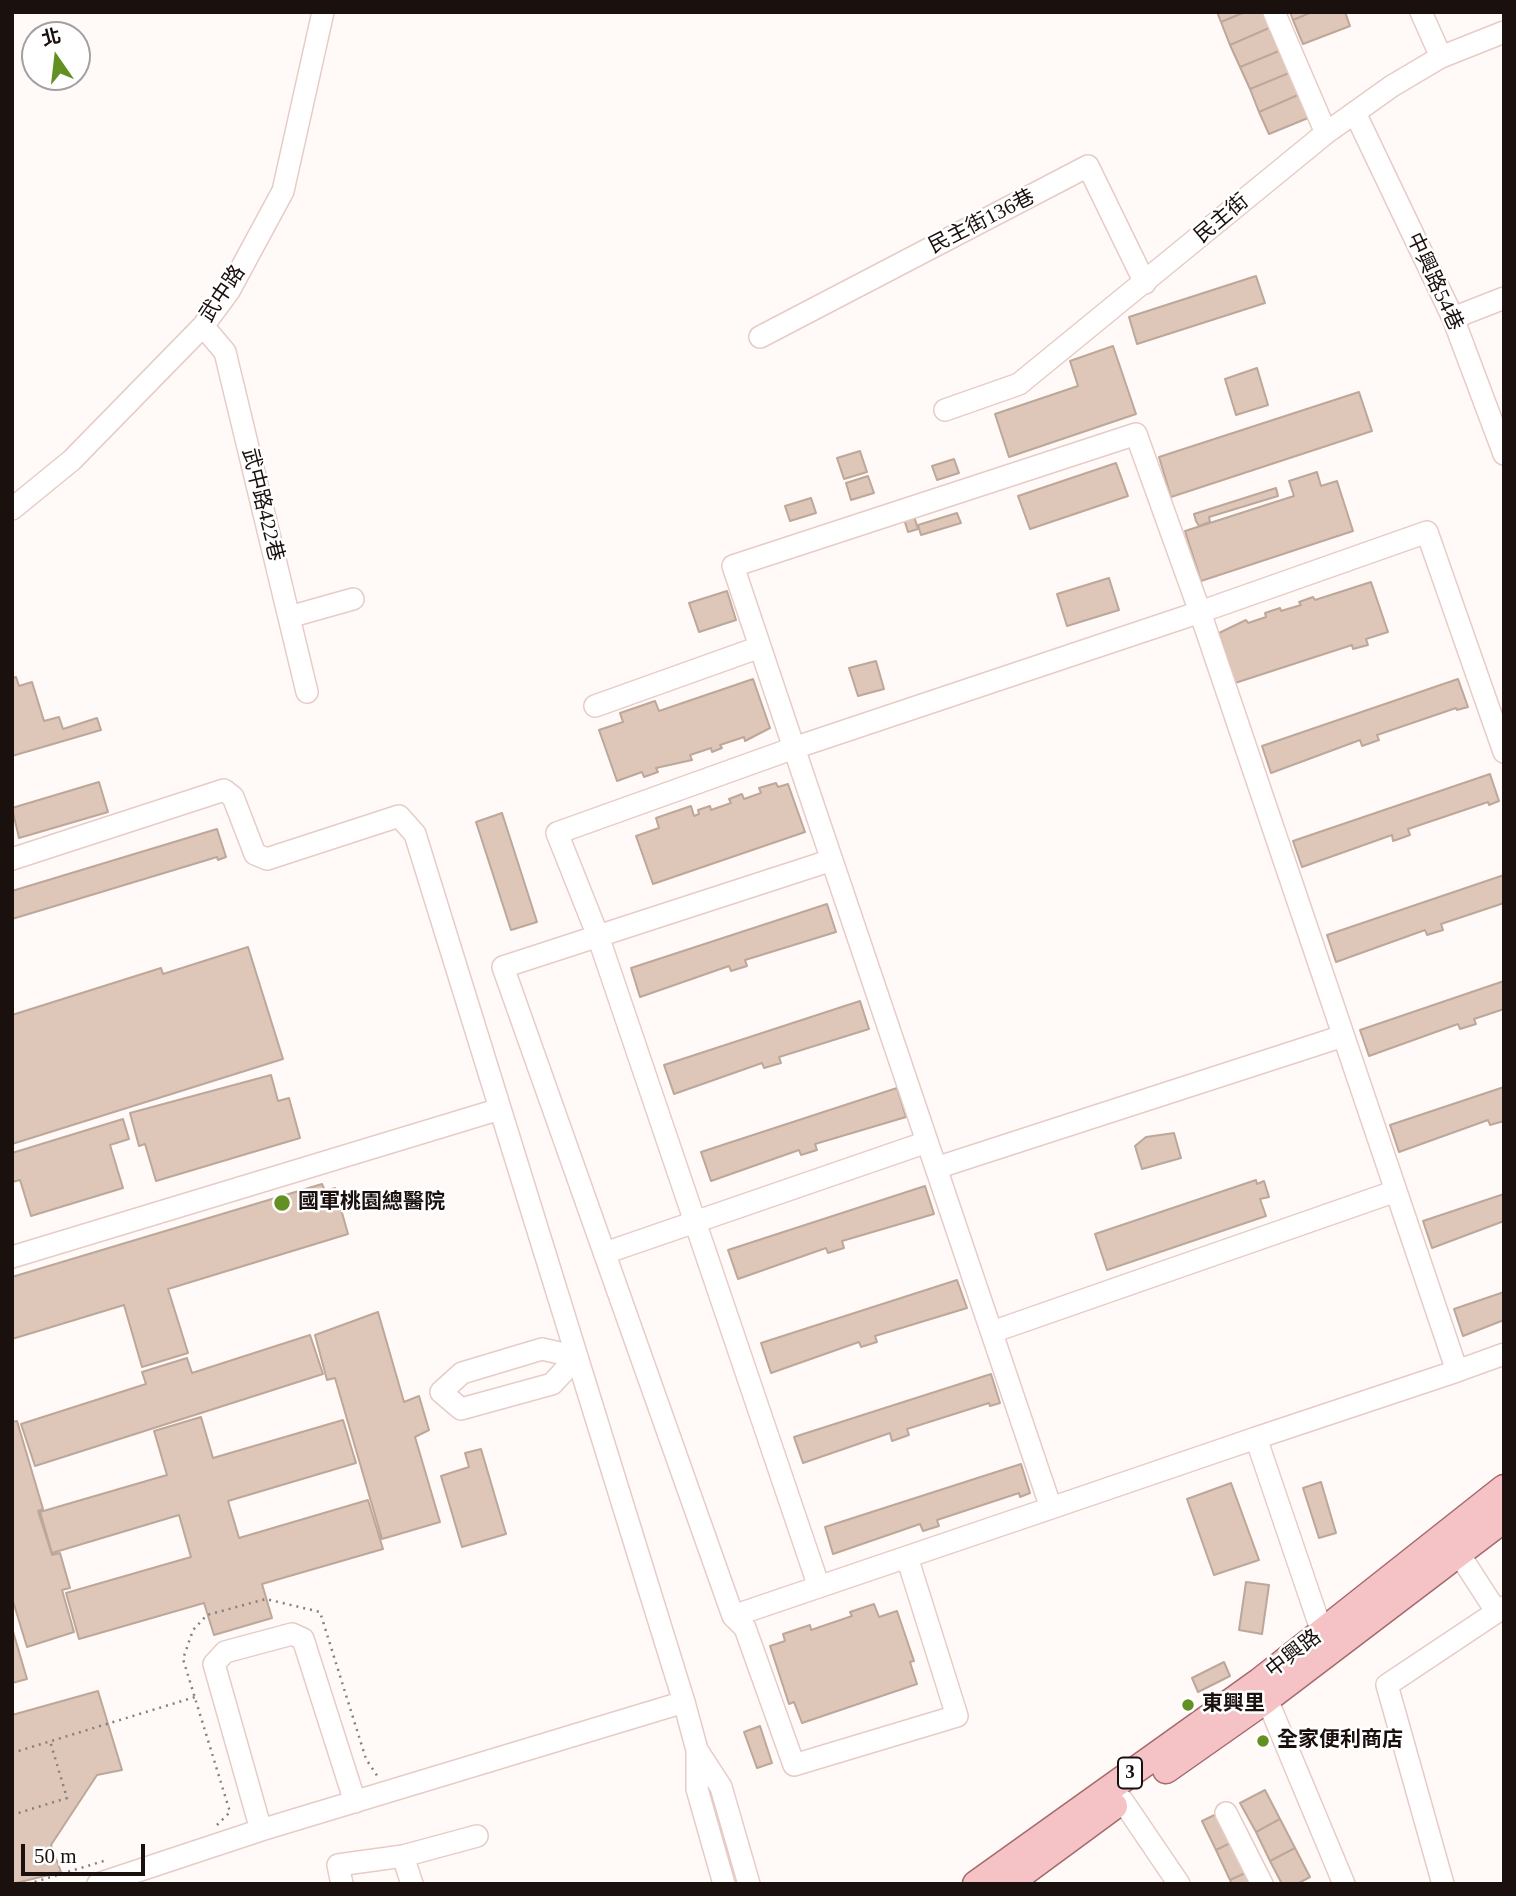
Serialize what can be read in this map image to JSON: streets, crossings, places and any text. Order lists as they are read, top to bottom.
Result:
{
  "streets": {
    "main road": ["中興路", "3"],
    "street": [
      "民主街",
      "民主街136巷",
      "中興路54巷",
      "武中路",
      "武中路422巷"
    ]
  },
  "crossings": [
    ["民主街", "民主街136巷"],
    ["民主街", "中興路54巷"],
    ["武中路", "武中路422巷"]
  ],
  "places": ["國軍桃園總醫院", "東興里", "全家便利商店"],
  "scale_bar": "50 m",
  "north": "top"
}
